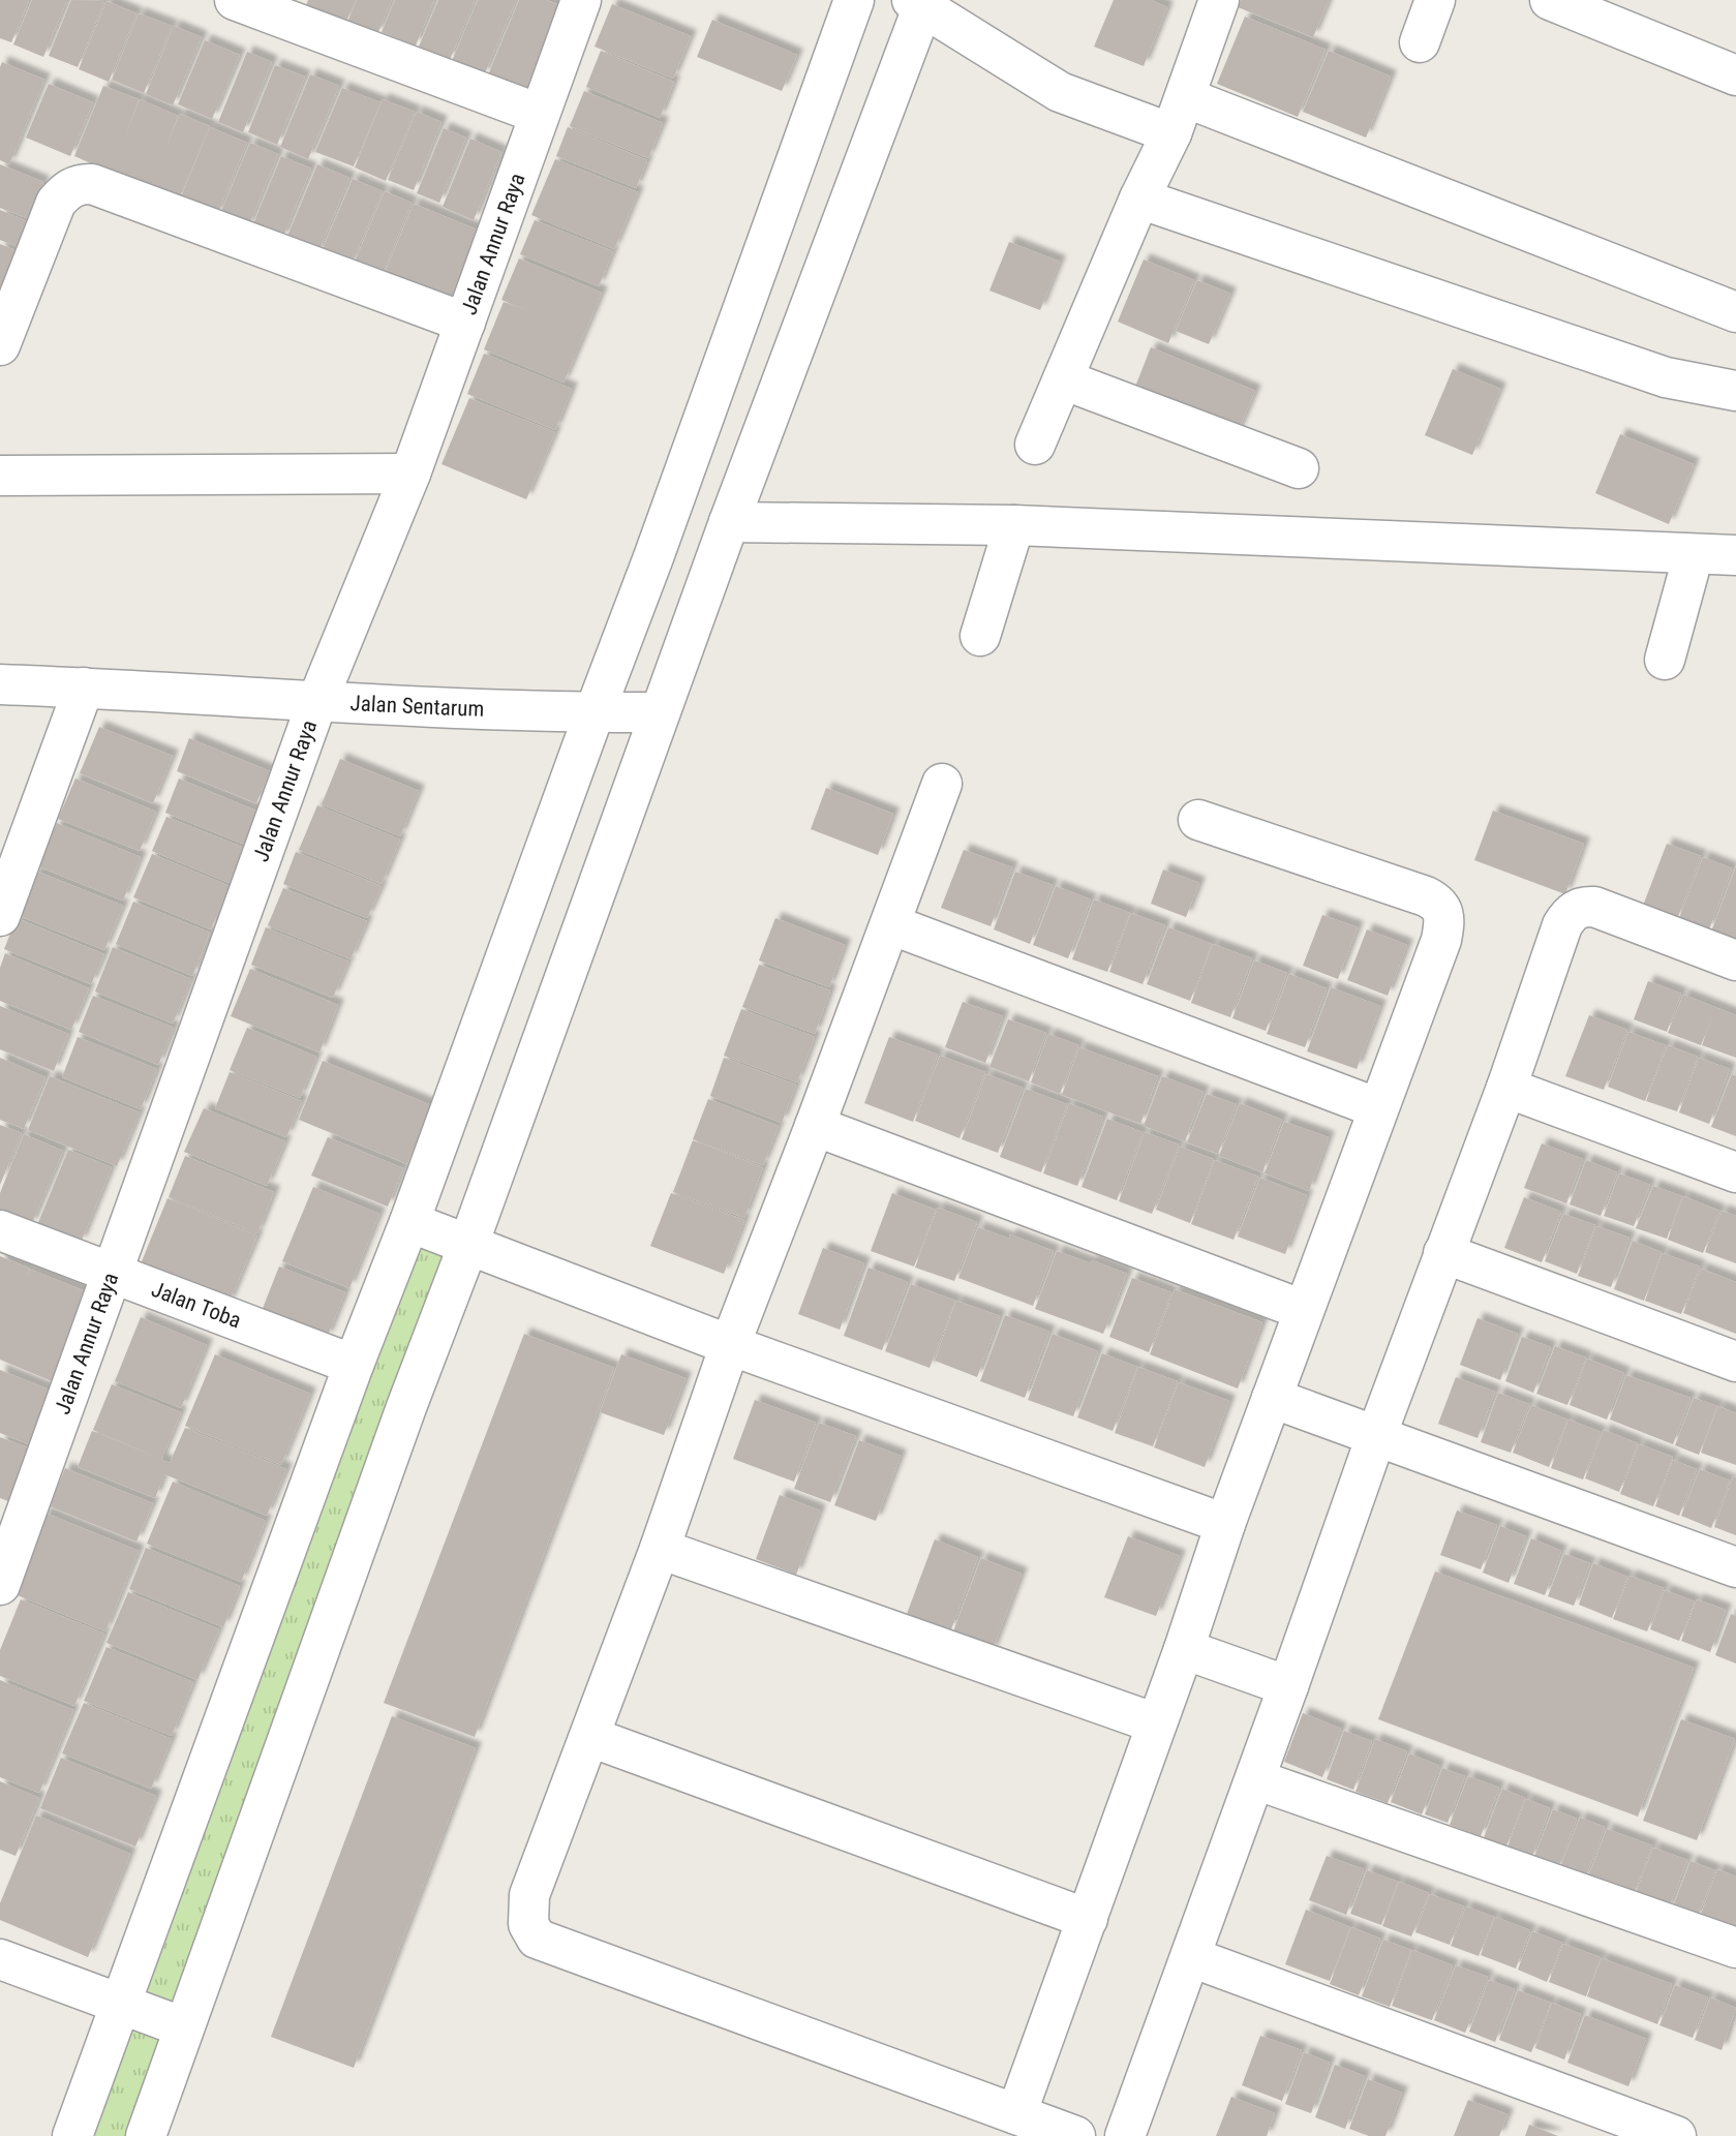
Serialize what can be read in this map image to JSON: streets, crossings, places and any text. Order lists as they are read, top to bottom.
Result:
{
  "streets": {
    "street": ["Jalan Annur Raya", "Jalan Sentarum", "Jalan Toba"]
  },
  "crossings": [
    ["Jalan Annur Raya", "Jalan Sentarum"],
    ["Jalan Annur Raya", "Jalan Toba"]
  ]
}
